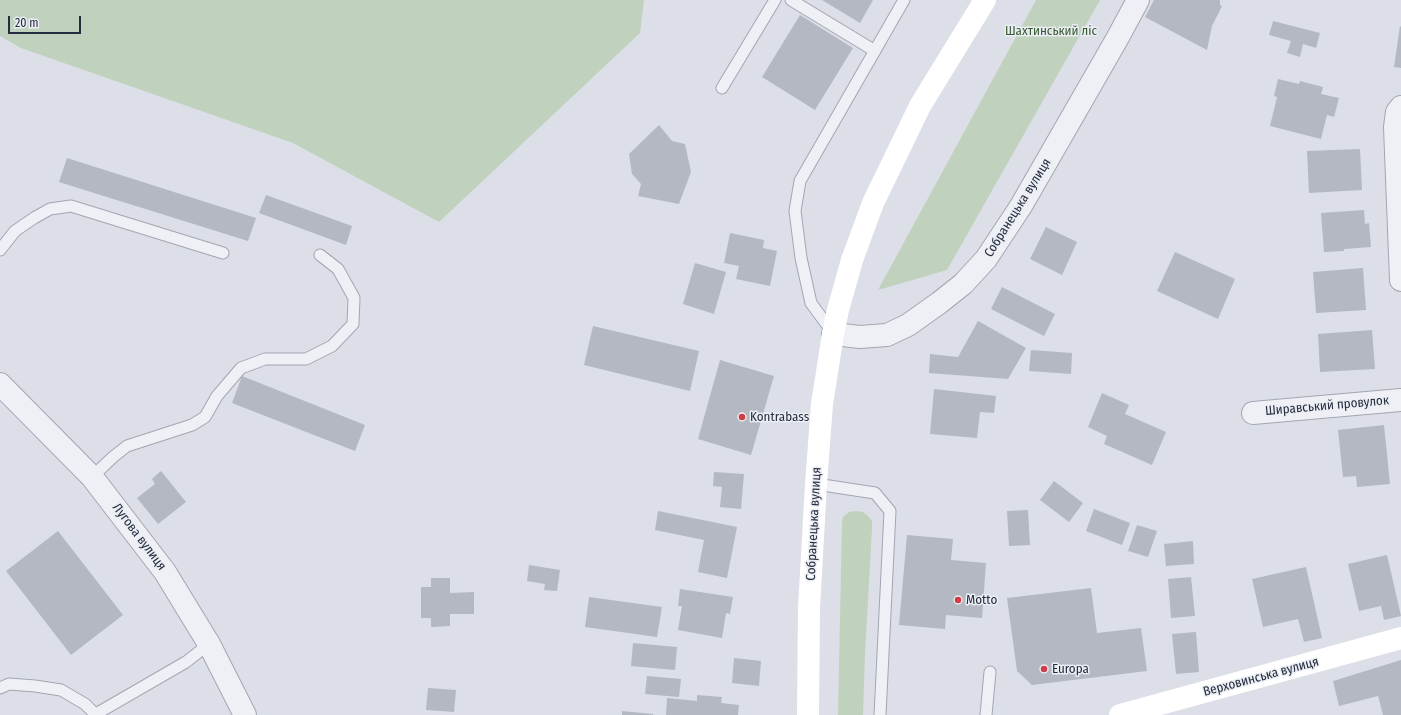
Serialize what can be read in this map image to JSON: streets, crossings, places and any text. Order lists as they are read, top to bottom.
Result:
{
  "streets": {
    "main road": ["Собранецька вулиця", "Верховинська вулиця"],
    "street": ["Ширавський провулок", "Лугова вулиця"]
  },
  "parks": ["Шахтинський ліс"],
  "places": ["Kontrabass", "Motto", "Europa"],
  "scale_bar": "20 m"
}
